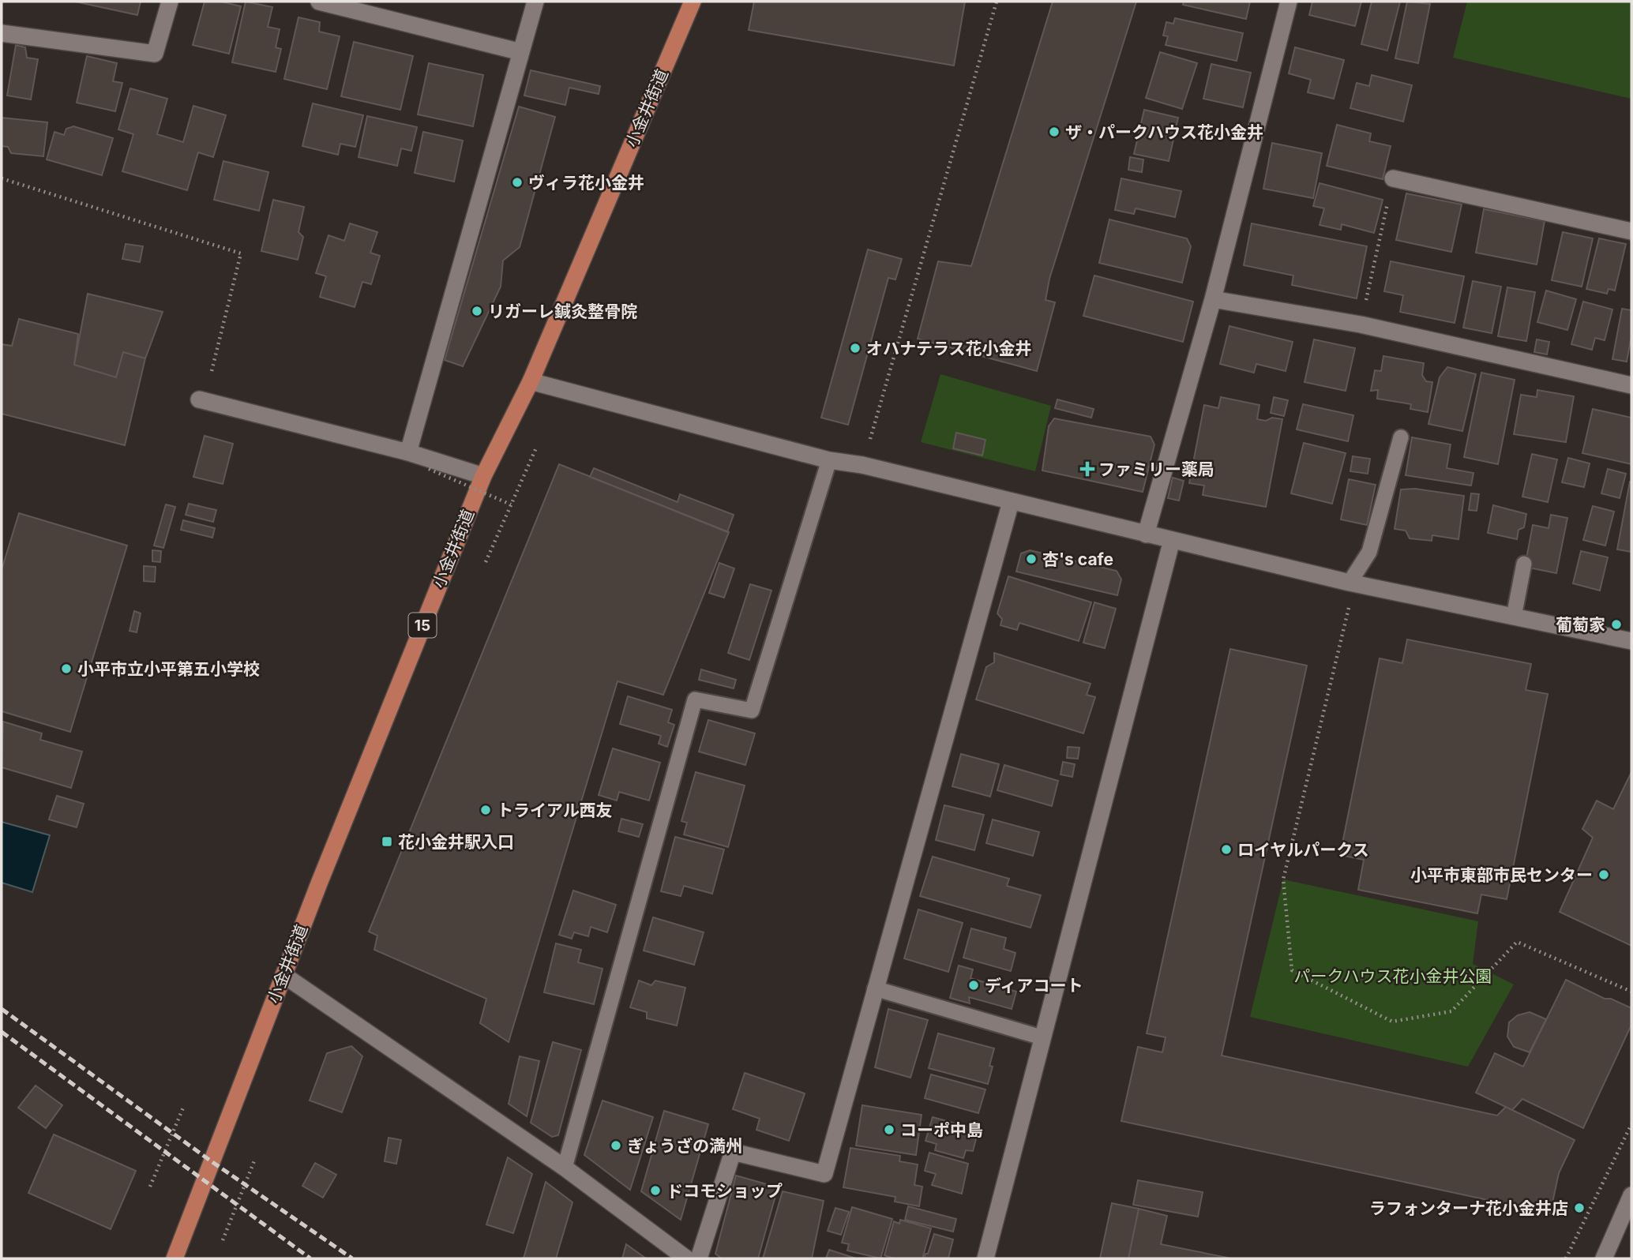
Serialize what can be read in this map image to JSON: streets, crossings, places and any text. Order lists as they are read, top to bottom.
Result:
{
  "streets": {
    "main road": ["小金井街道", "15"]
  },
  "parks": ["パークハウス花小金井公園"],
  "places": {
    "other": [
      "ザ・パークハウス花小金井",
      "ヴィラ花小金井",
      "リガーレ鍼灸整骨院",
      "オハナテラス花小金井",
      "杏's cafe",
      "葡萄家",
      "小平市立小平第五小学校",
      "トライアル西友",
      "ロイヤルパークス",
      "小平市東部市民センター",
      "ディアコート",
      "コーポ中島",
      "ぎょうざの満州",
      "ドコモショップ",
      "ラフォンターナ花小金井店"
    ],
    "health": ["ファミリー薬局"],
    "transit": ["花小金井駅入口"]
  }
}
